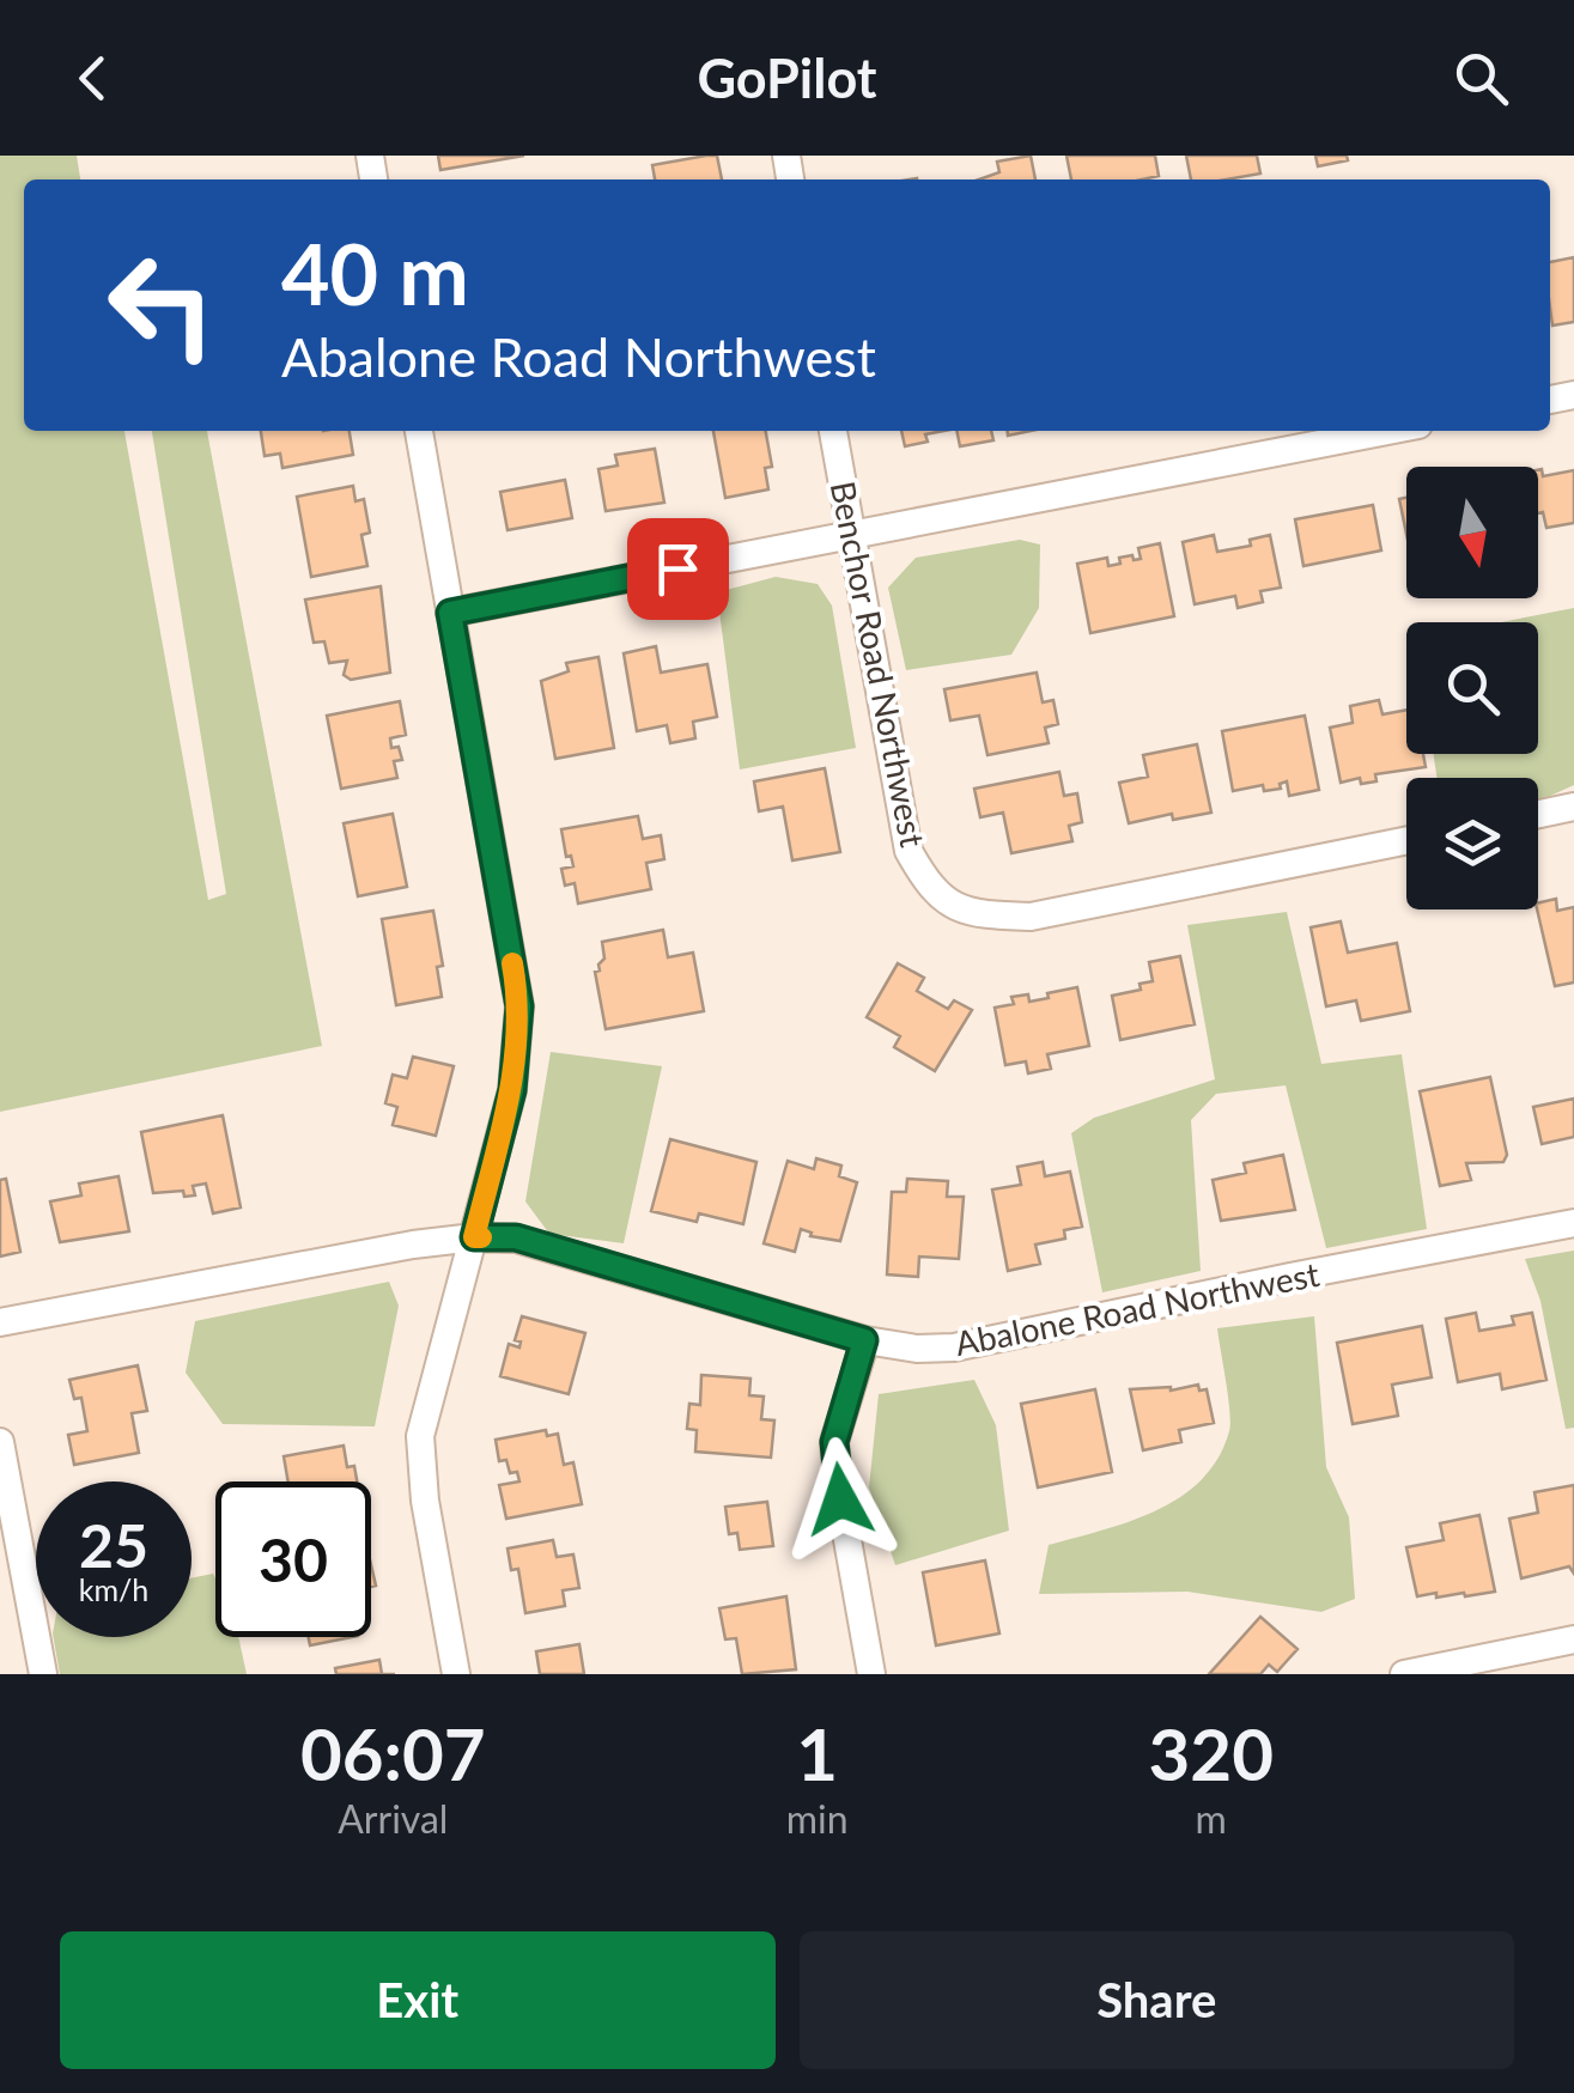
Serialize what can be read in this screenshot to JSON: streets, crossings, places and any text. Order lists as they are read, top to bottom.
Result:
{
  "streets": {
    "street": ["Benchor Road Northwest", "Abalone Road Northwest"]
  },
  "north": "bottom",
  "page": {
    "header": "GoPilot",
    "turn": ["40 m", "Abalone Road Northwest"],
    "speed": "25 km/h",
    "limit": "30",
    "eta": [
      "06:07",
      "Arrival",
      "1",
      "min",
      "320",
      "m"
    ],
    "buttons": ["Exit", "Share"]
  }
}
